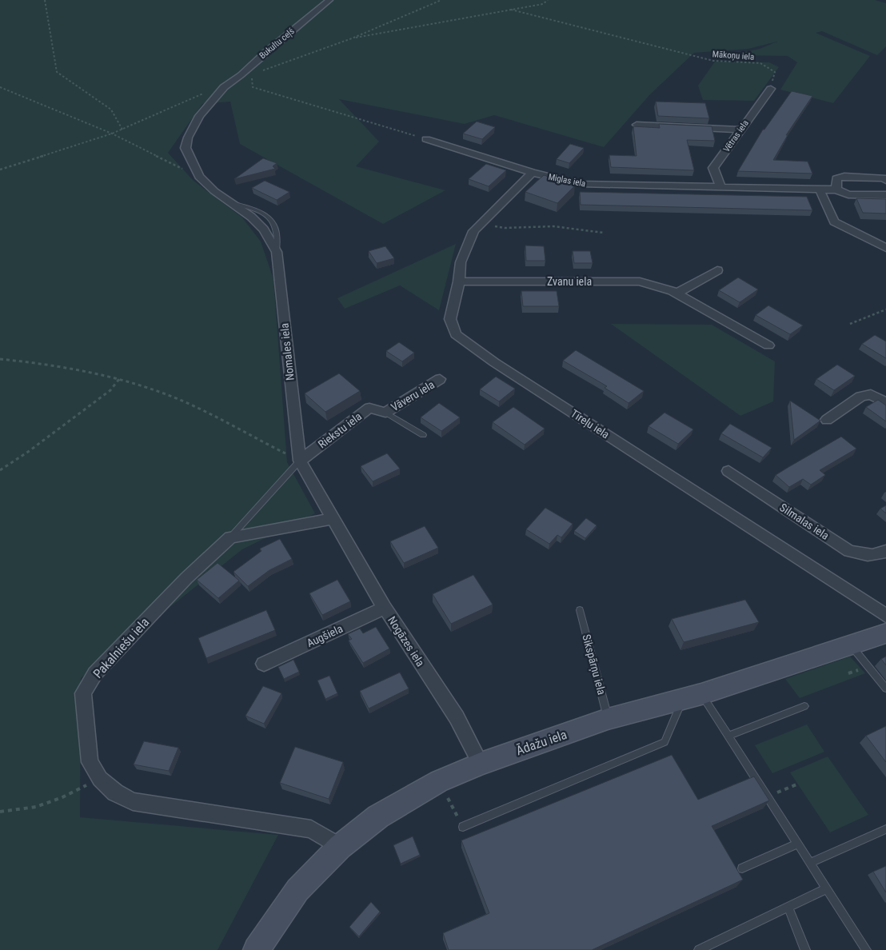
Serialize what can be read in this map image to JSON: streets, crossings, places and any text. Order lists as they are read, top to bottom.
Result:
{
  "streets": {
    "street": [
      "Bukultu ceļš",
      "Vētras iela",
      "Miglas iela",
      "Zvanu iela",
      "Nomales iela",
      "Vāveru iela",
      "Tīreļu iela",
      "Riekstu iela",
      "Silmalas iela",
      "Augšiela",
      "Nogāzes iela",
      "Pakalniešu iela",
      "Ādažu iela"
    ],
    "lane": ["Sikspārņu iela"],
    "path": ["Mākoņu iela"]
  },
  "crossings": [
    ["Mākoņu iela", "Vētras iela"],
    ["Vētras iela", "Miglas iela"],
    ["Miglas iela", "Tīreļu iela"],
    ["Zvanu iela", "Tīreļu iela"],
    ["Nomales iela", "Riekstu iela"],
    ["Nomales iela", "Nogāzes iela"],
    ["Vāveru iela", "Riekstu iela"],
    ["Augšiela", "Nogāzes iela"],
    ["Nogāzes iela", "Ādažu iela"],
    ["Pakalniešu iela", "Ādažu iela"],
    ["Sikspārņu iela", "Ādažu iela"]
  ]
}
